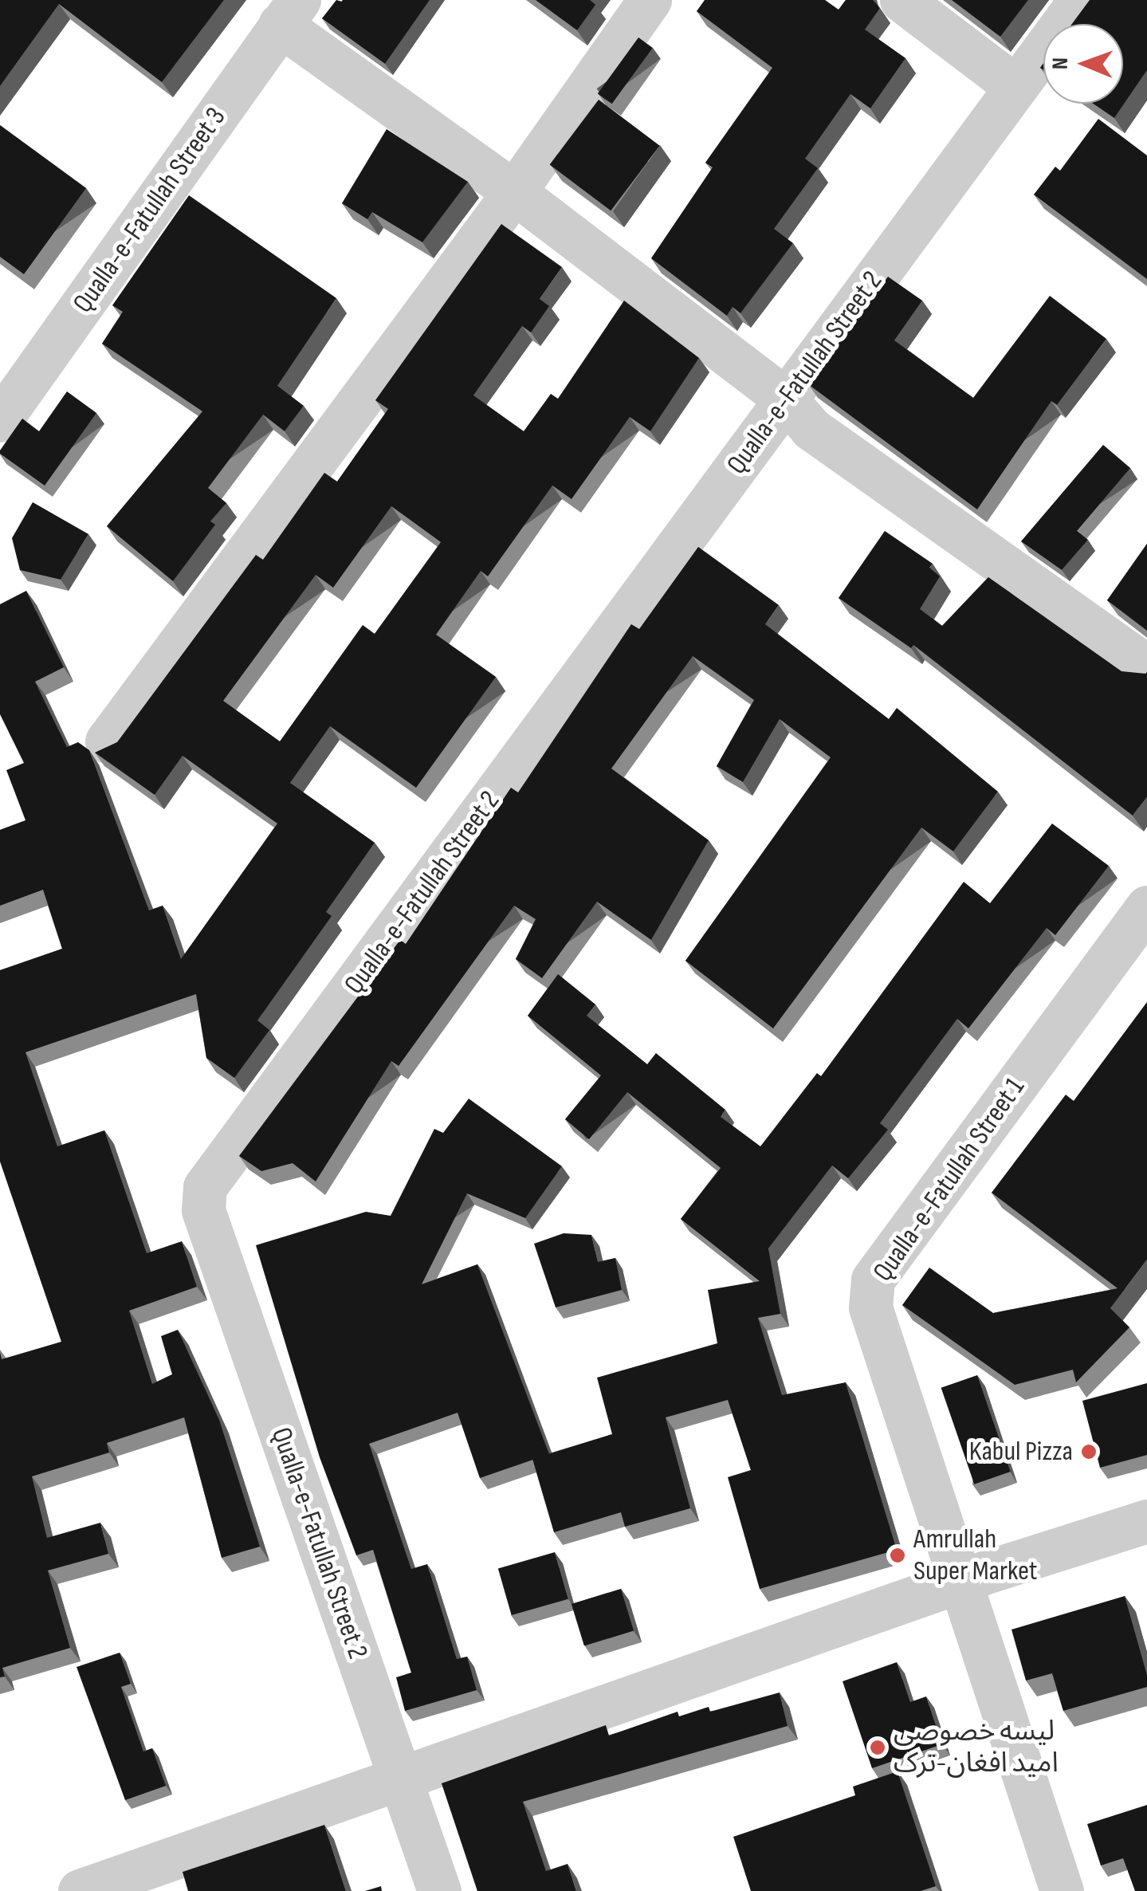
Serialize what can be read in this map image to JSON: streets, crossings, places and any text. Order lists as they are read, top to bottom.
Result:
{
  "streets": {
    "street": ["Qualla-e-Fatullah Street 3", "Qualla-e-Fatullah Street 2", "Qualla-e-Fatullah Street 1"]
  },
  "places": ["Kabul Pizza", "Amrullah Super Market", "لیسه خصوصی امید افغان-ترک"],
  "north": "left"
}
